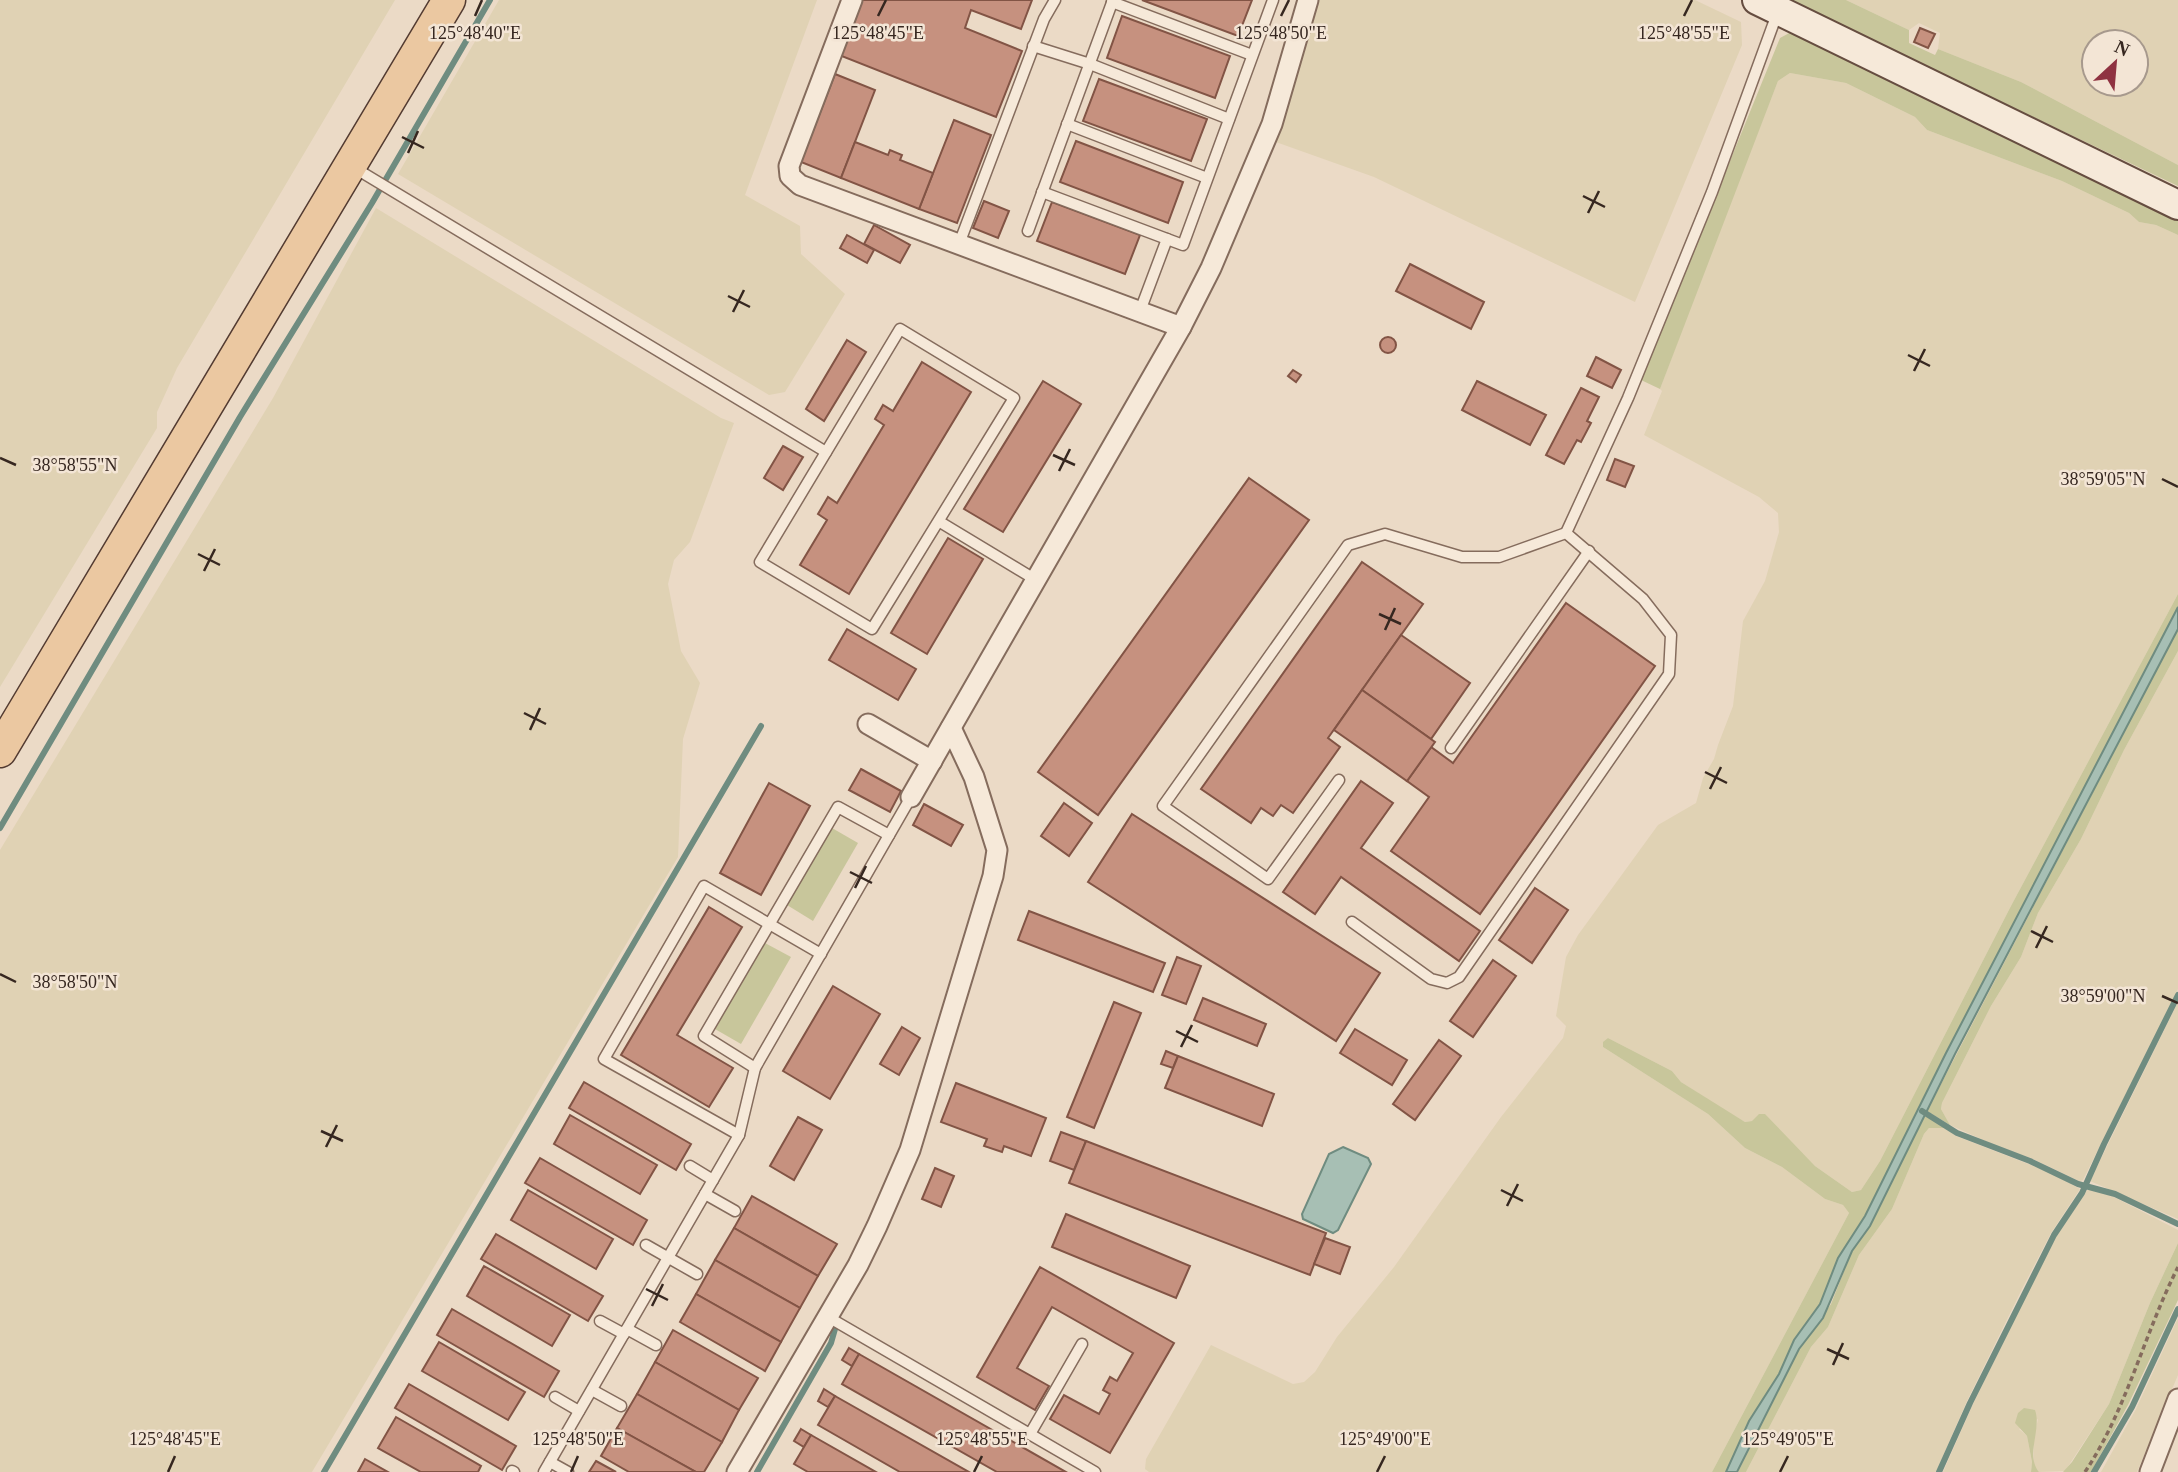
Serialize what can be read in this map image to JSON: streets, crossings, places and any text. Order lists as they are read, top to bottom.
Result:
{
  "north": "top right",
  "coordinates": [
    "125°48'40\"E",
    "125°48'45\"E",
    "125°48'50\"E",
    "125°48'55\"E",
    "38°58'55\"N",
    "38°59'05\"N",
    "38°58'50\"N",
    "38°59'00\"N",
    "125°49'00\"E",
    "125°49'05\"E"
  ]
}
